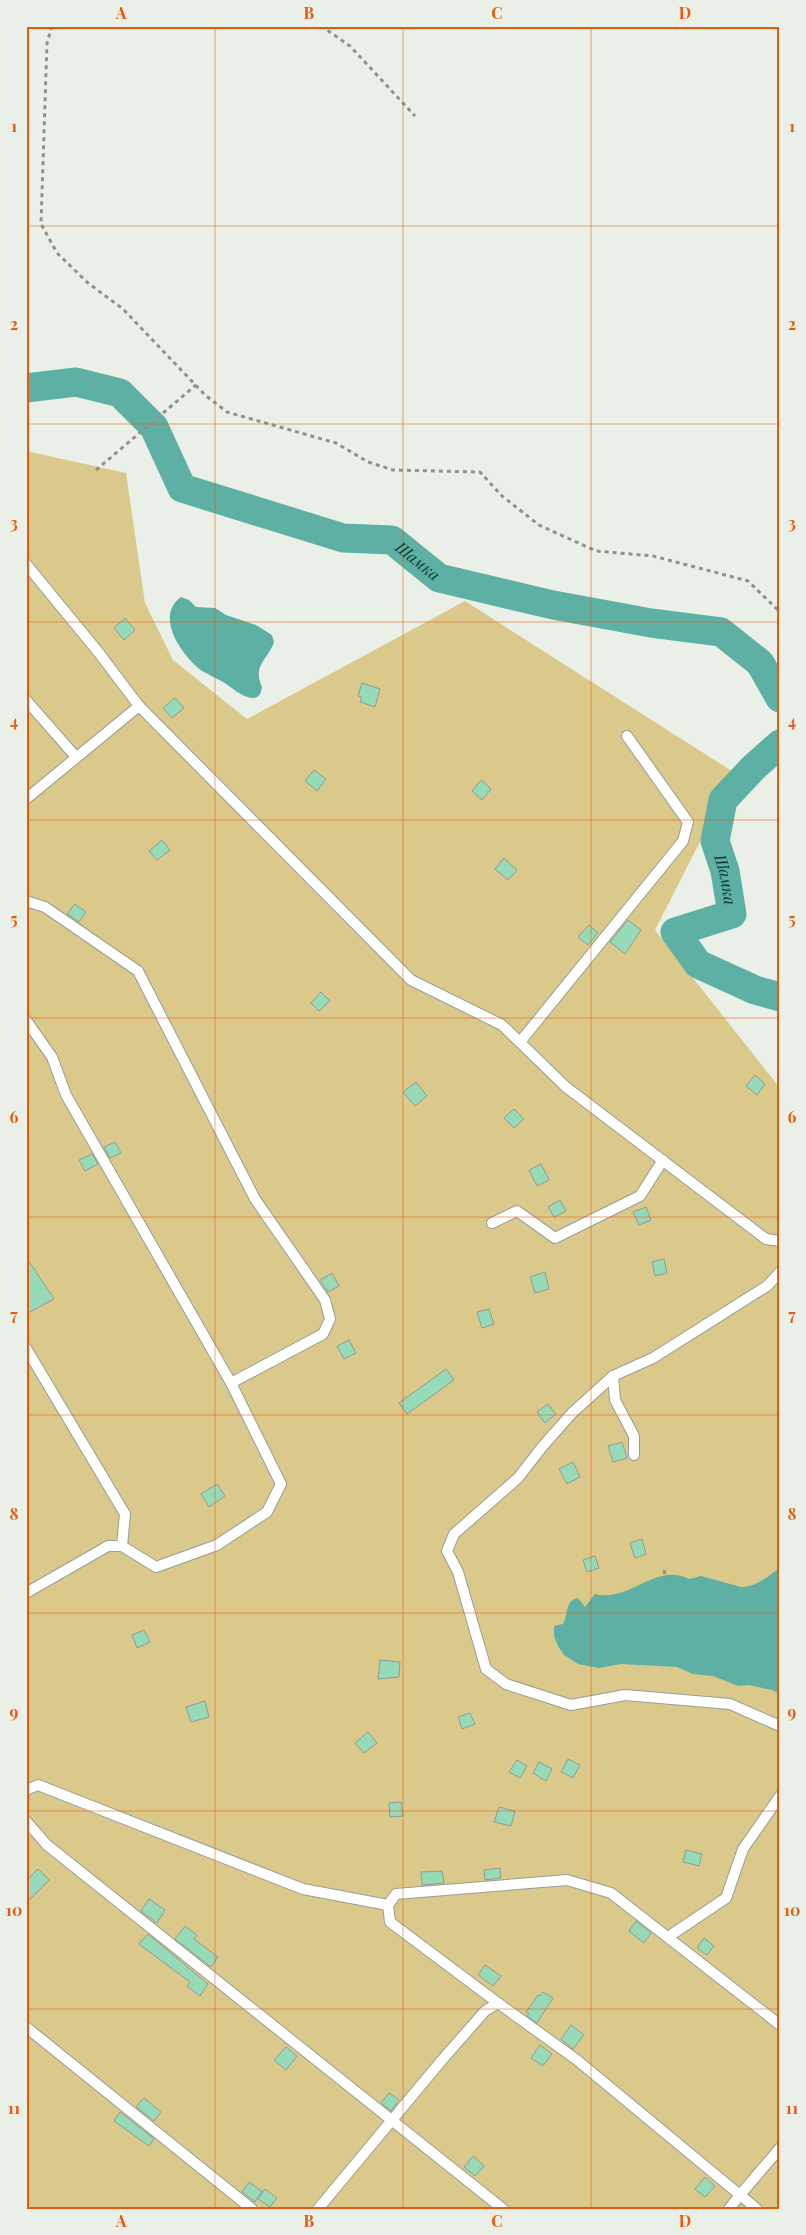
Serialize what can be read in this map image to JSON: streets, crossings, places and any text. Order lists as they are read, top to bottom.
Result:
{
  "water": ["Шамка"],
  "grid": {
    "columns": [
      "A",
      "B",
      "C",
      "D"
    ],
    "rows": [
      "1",
      "2",
      "3",
      "4",
      "5",
      "6",
      "7",
      "8",
      "9",
      "10",
      "11"
    ]
  }
}
